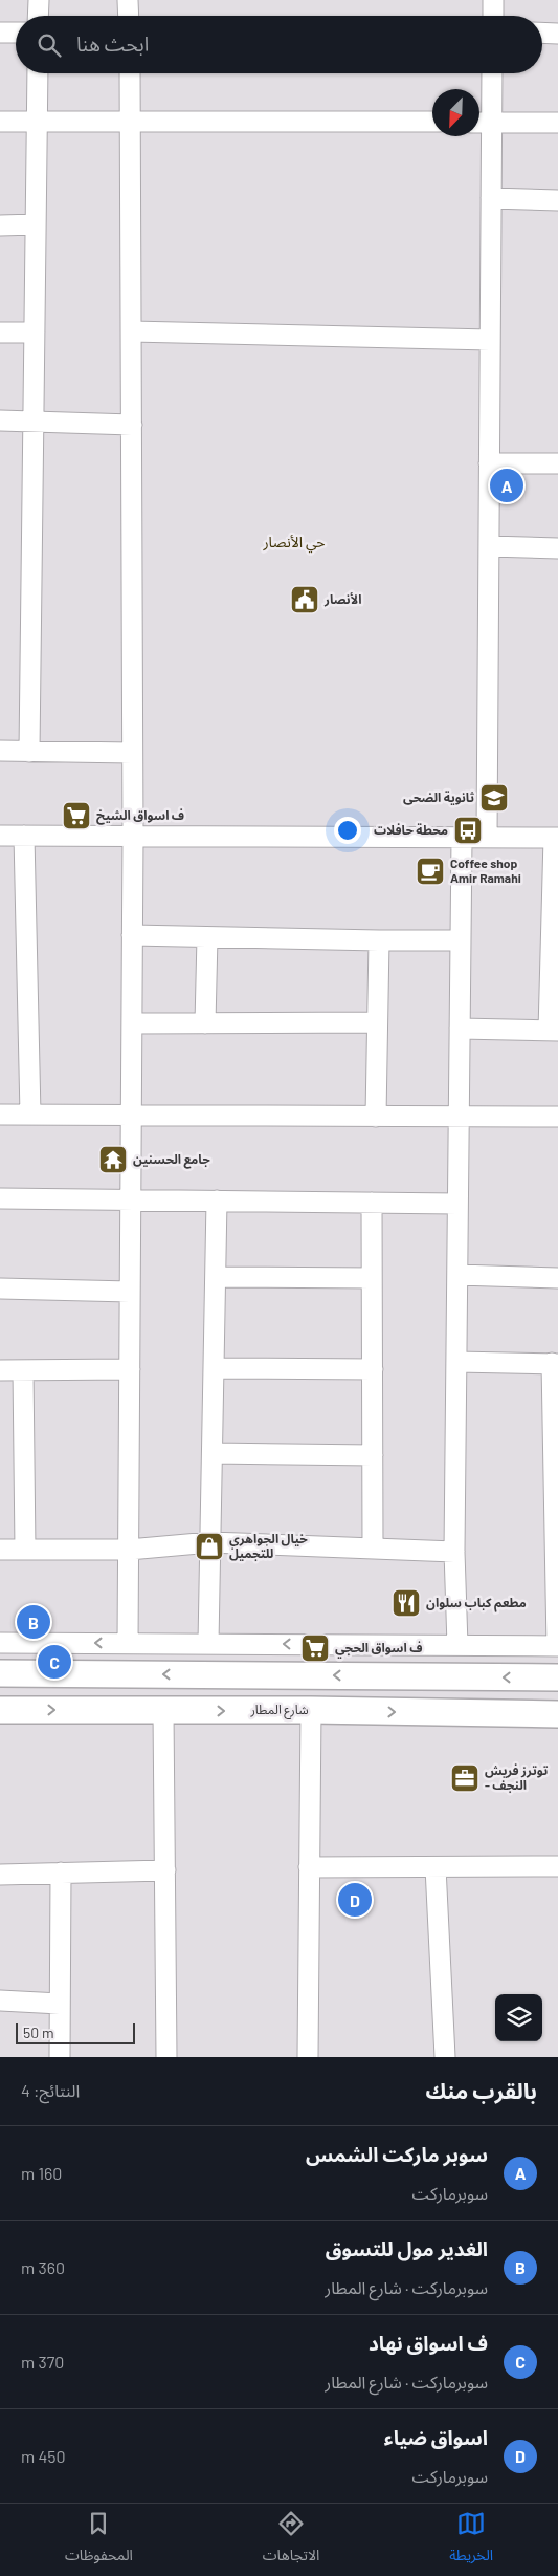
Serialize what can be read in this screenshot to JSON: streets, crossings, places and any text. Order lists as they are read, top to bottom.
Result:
{
  "streets": {
    "main road": ["شارع المطار"]
  },
  "districts": ["حي الأنصار"],
  "places": {
    "public building": ["الأنصار"],
    "school or university": ["ثانوية الضحى"],
    "supermarket": ["ف اسواق الشيخ", "ف اسواق الحجي"],
    "bus stop": ["محطة حافلات"],
    "cafe": ["Coffee shop Amir Ramahi"],
    "temple": ["جامع الحسنين"],
    "shop": ["خيال الجواهري للتجميل"],
    "restaurant": ["مطعم كباب سلوان"],
    "office": ["توترز فريش - النجف"]
  },
  "scale_bar": "50 m",
  "north": "bottom left",
  "page": {
    "search": "ابحث هنا",
    "pins": [
      "A",
      "B",
      "C",
      "D"
    ],
    "scale": "50 m",
    "heading": ["بالقرب منك", "النتائج: 4"],
    "list": [
      {
        "mark": "A",
        "name": "سوبر ماركت الشمس",
        "note": "سوبرماركت",
        "value": "160 m"
      },
      {
        "mark": "B",
        "name": "الغدير مول للتسوق",
        "note": "سوبرماركت · شارع المطار",
        "value": "360 m"
      },
      {
        "mark": "C",
        "name": "ف اسواق نهاد",
        "note": "سوبرماركت · شارع المطار",
        "value": "370 m"
      },
      {
        "mark": "D",
        "name": "اسواق ضياء",
        "note": "سوبرماركت",
        "value": "450 m"
      }
    ],
    "nav": ["الخريطة", "الاتجاهات", "المحفوظات"]
  }
}
